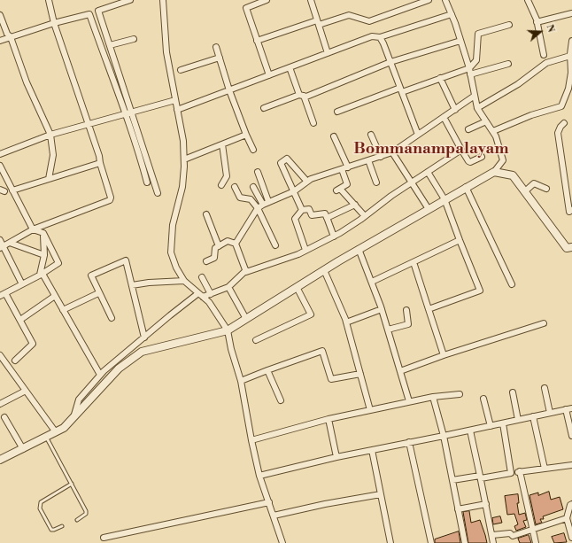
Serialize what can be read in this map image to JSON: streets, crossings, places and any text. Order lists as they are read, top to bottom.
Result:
{
  "districts": ["Bommanampalayam"],
  "north": "right"
}
